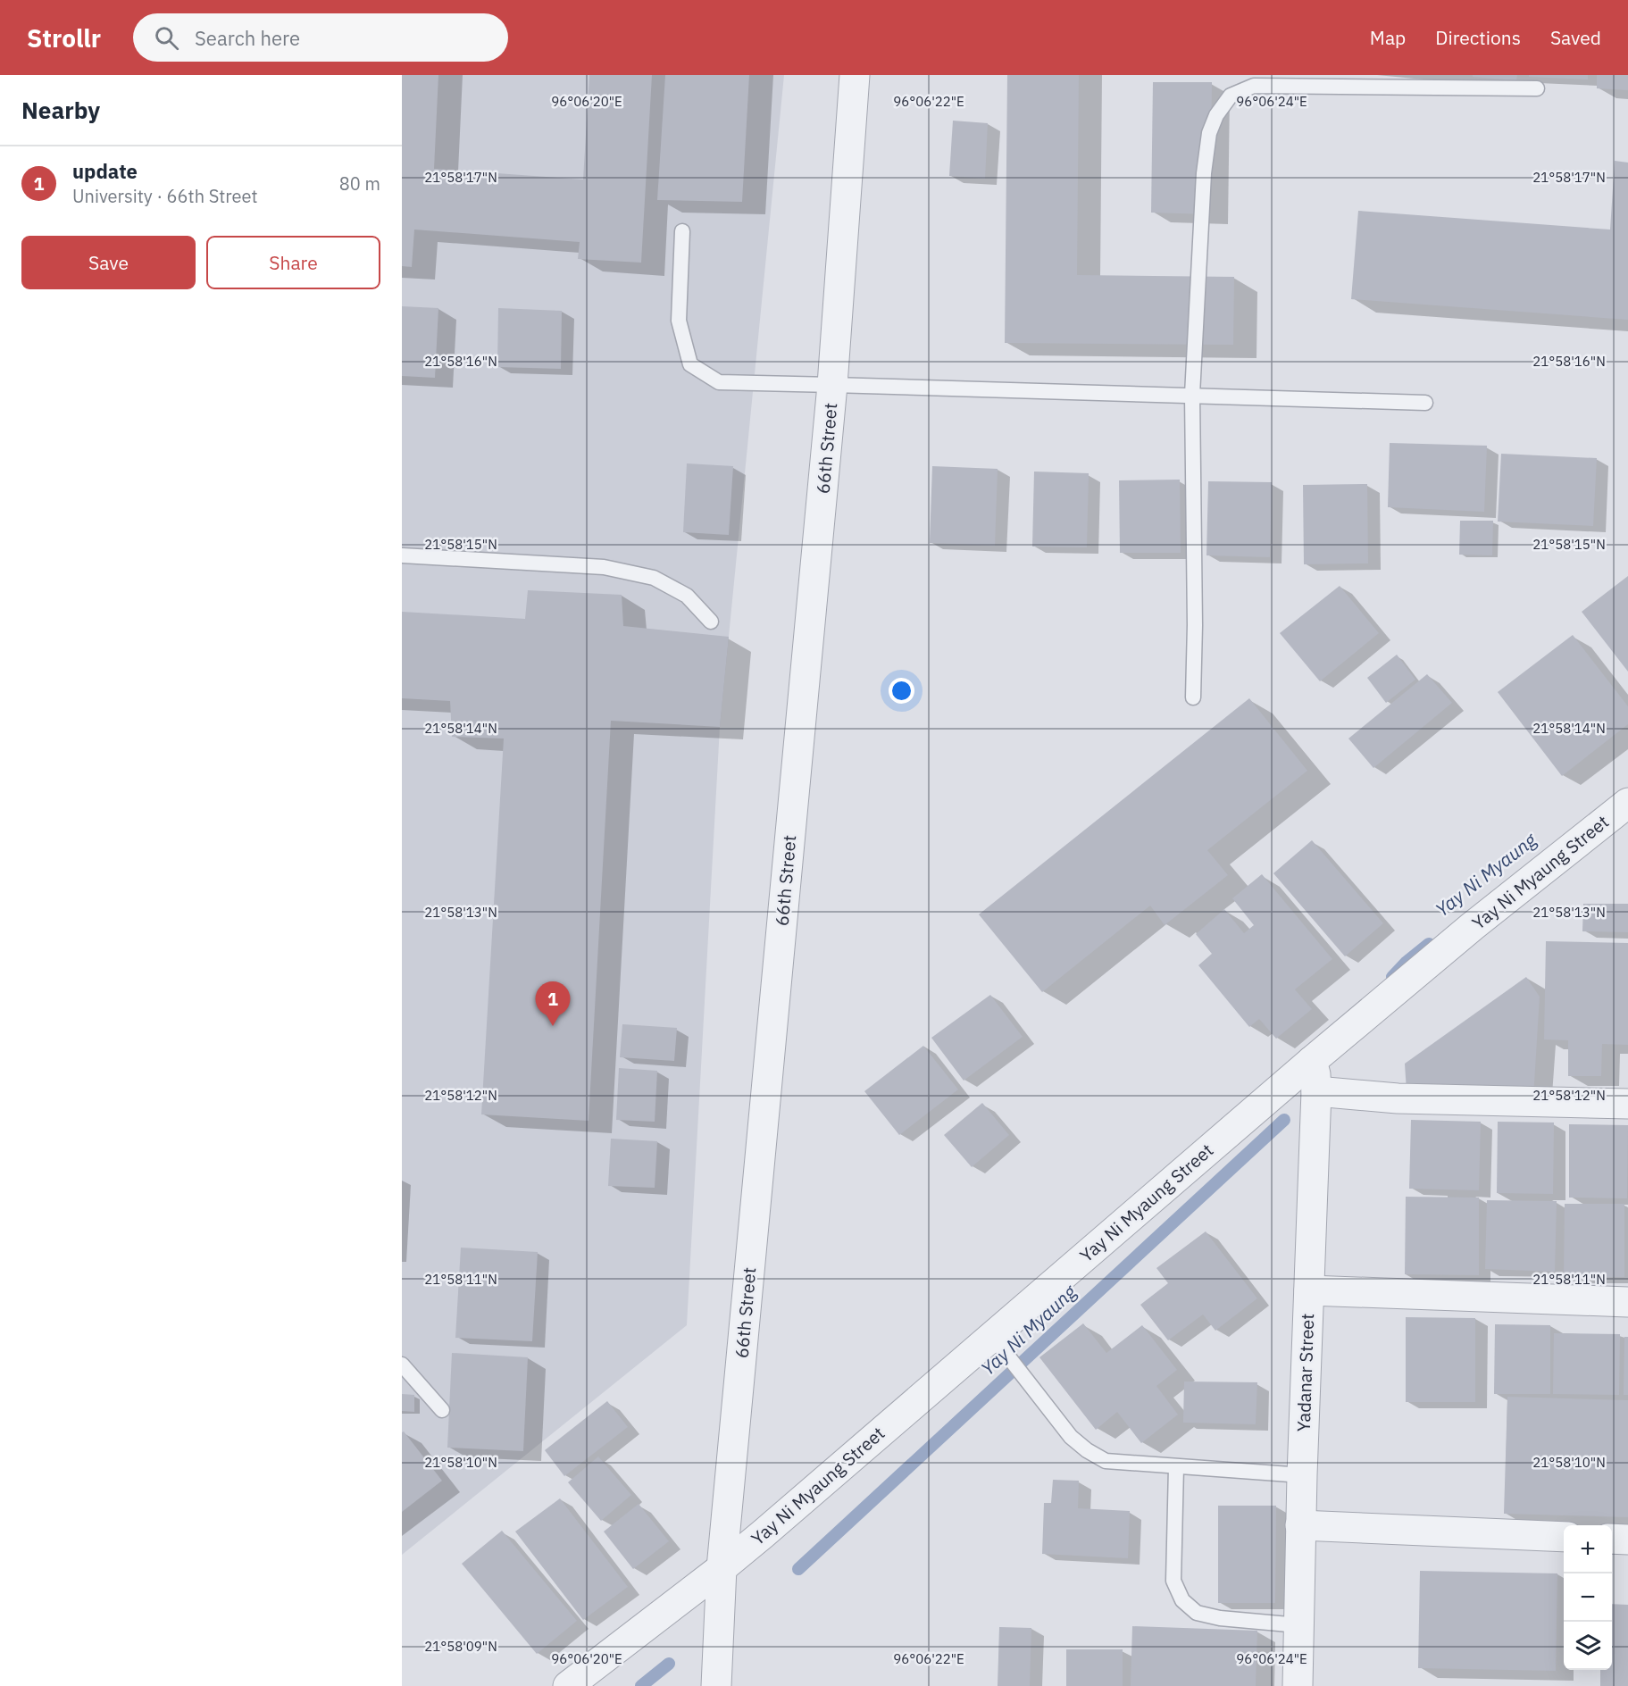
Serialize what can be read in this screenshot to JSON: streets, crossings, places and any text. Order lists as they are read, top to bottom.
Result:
{
  "streets": {
    "street": ["66th Street", "Yay Ni Myaung Street", "Yadanar Street"]
  },
  "crossings": [
    ["66th Street", "Yay Ni Myaung Street"],
    ["Yay Ni Myaung Street", "Yadanar Street"]
  ],
  "water": ["Yay Ni Myaung"],
  "page": {
    "header": "Strollr",
    "search": "Search here",
    "nav": ["Map", "Directions", "Saved"],
    "heading": "Nearby",
    "list": [
      {
        "mark": "1",
        "name": "update",
        "note": "University · 66th Street",
        "value": "80 m"
      }
    ],
    "buttons": ["Save", "Share"],
    "pins": "1",
    "map_buttons": ["+", "−"]
  },
  "coordinates": [
    "96°06'20\"E",
    "96°06'22\"E",
    "96°06'24\"E",
    "21°58'17\"N",
    "21°58'16\"N",
    "21°58'15\"N",
    "21°58'14\"N",
    "21°58'13\"N",
    "21°58'12\"N",
    "21°58'11\"N",
    "21°58'10\"N",
    "21°58'09\"N"
  ]
}
